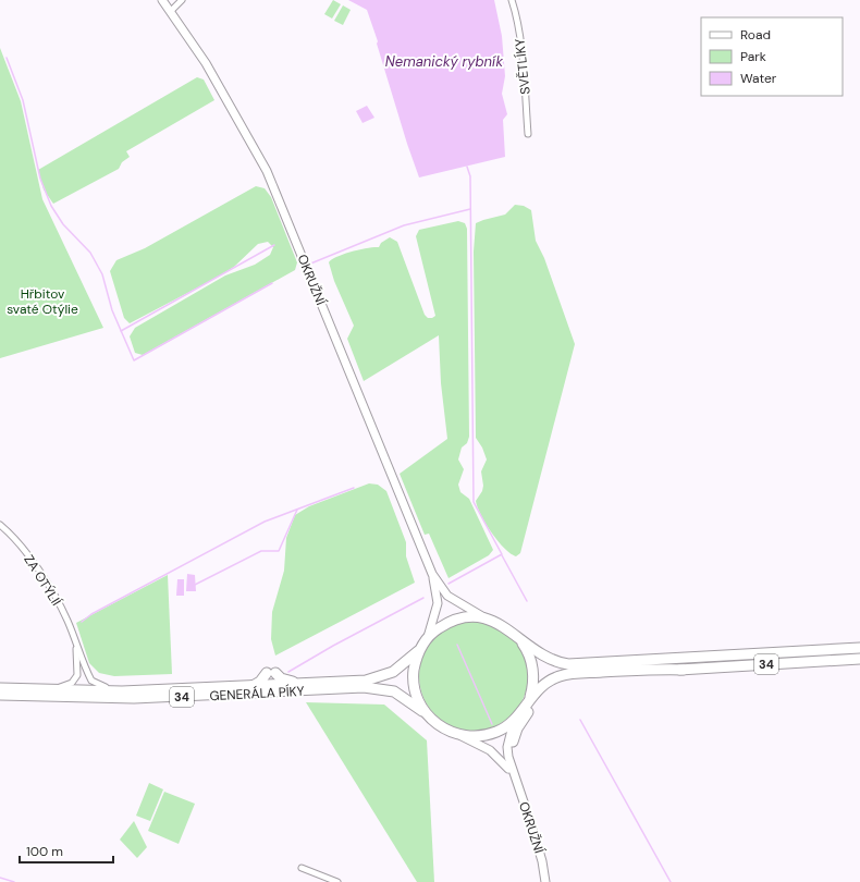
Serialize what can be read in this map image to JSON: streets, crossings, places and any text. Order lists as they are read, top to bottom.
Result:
{
  "streets": {
    "highway": ["34", "GENERÁLA PÍKY"],
    "main road": ["OKRUŽNÍ"],
    "street": ["SVĚTLÍKY", "ZA OTÝLIÍ"]
  },
  "crossings": [
    ["OKRUŽNÍ", "34"],
    ["OKRUŽNÍ", "GENERÁLA PÍKY"],
    ["ZA OTÝLIÍ", "GENERÁLA PÍKY"],
    ["34", "GENERÁLA PÍKY"]
  ],
  "water": ["Nemanický rybník"],
  "parks": ["Hřbitov svaté Otýlie"],
  "legend": ["Road", "Park", "Water"],
  "scale_bar": "100 m"
}
